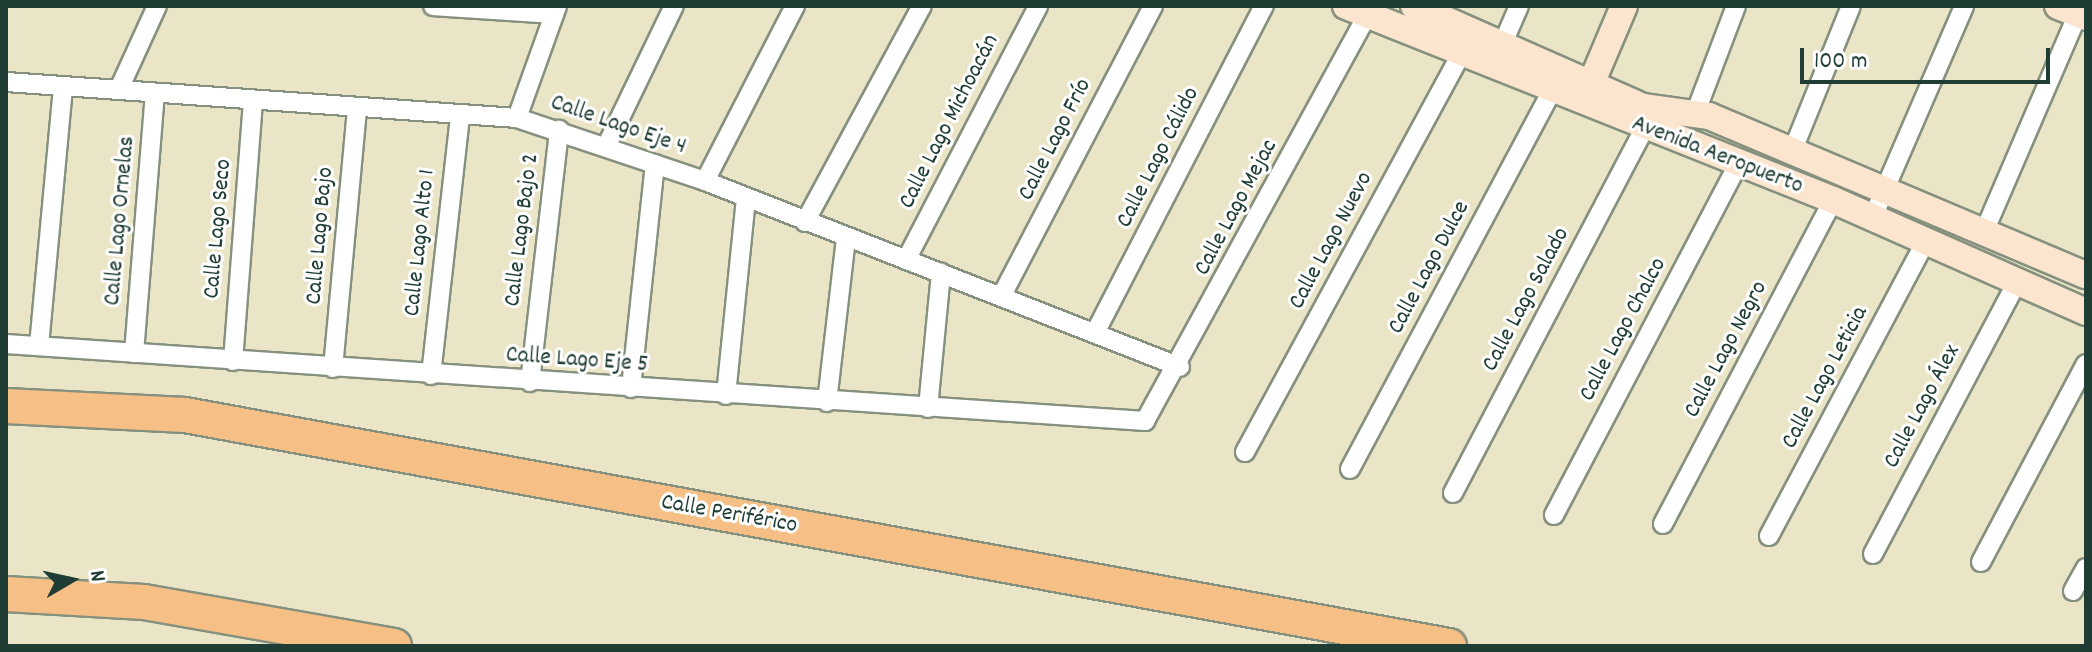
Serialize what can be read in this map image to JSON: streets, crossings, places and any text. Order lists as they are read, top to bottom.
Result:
{
  "streets": {
    "highway": ["Calle Periférico"],
    "street": [
      "Calle Lago Michoacán",
      "Calle Lago Eje 4",
      "Calle Lago Frío",
      "Avenida Aeropuerto",
      "Calle Lago Cálido",
      "Calle Lago Mejac",
      "Calle Lago Ornelas",
      "Calle Lago Seco",
      "Calle Lago Bajo 2",
      "Calle Lago Bajo",
      "Calle Lago Nuevo",
      "Calle Lago Alto 1",
      "Calle Lago Dulce",
      "Calle Lago Salado",
      "Calle Lago Chalco",
      "Calle Lago Negro",
      "Calle Lago Eje 5",
      "Calle Lago Leticia",
      "Calle Lago Álex"
    ]
  },
  "crossings": [
    ["Calle Lago Michoacán", "Calle Lago Eje 4"],
    ["Calle Lago Eje 4", "Calle Lago Frío"],
    ["Calle Lago Eje 4", "Calle Lago Cálido"],
    ["Calle Lago Eje 4", "Calle Lago Mejac"],
    ["Calle Lago Eje 4", "Calle Lago Ornelas"],
    ["Calle Lago Eje 4", "Calle Lago Seco"],
    ["Calle Lago Eje 4", "Calle Lago Bajo 2"],
    ["Calle Lago Eje 4", "Calle Lago Bajo"],
    ["Calle Lago Eje 4", "Calle Lago Alto 1"],
    ["Avenida Aeropuerto", "Calle Lago Mejac"],
    ["Avenida Aeropuerto", "Calle Lago Nuevo"],
    ["Avenida Aeropuerto", "Calle Lago Dulce"],
    ["Avenida Aeropuerto", "Calle Lago Salado"],
    ["Avenida Aeropuerto", "Calle Lago Chalco"],
    ["Avenida Aeropuerto", "Calle Lago Negro"],
    ["Avenida Aeropuerto", "Calle Lago Leticia"],
    ["Avenida Aeropuerto", "Calle Lago Álex"],
    ["Calle Lago Mejac", "Calle Lago Eje 5"],
    ["Calle Lago Ornelas", "Calle Lago Eje 5"],
    ["Calle Lago Seco", "Calle Lago Eje 5"],
    ["Calle Lago Bajo 2", "Calle Lago Eje 5"],
    ["Calle Lago Bajo", "Calle Lago Eje 5"],
    ["Calle Lago Alto 1", "Calle Lago Eje 5"]
  ],
  "scale_bar": "100 m",
  "north": "right"
}
